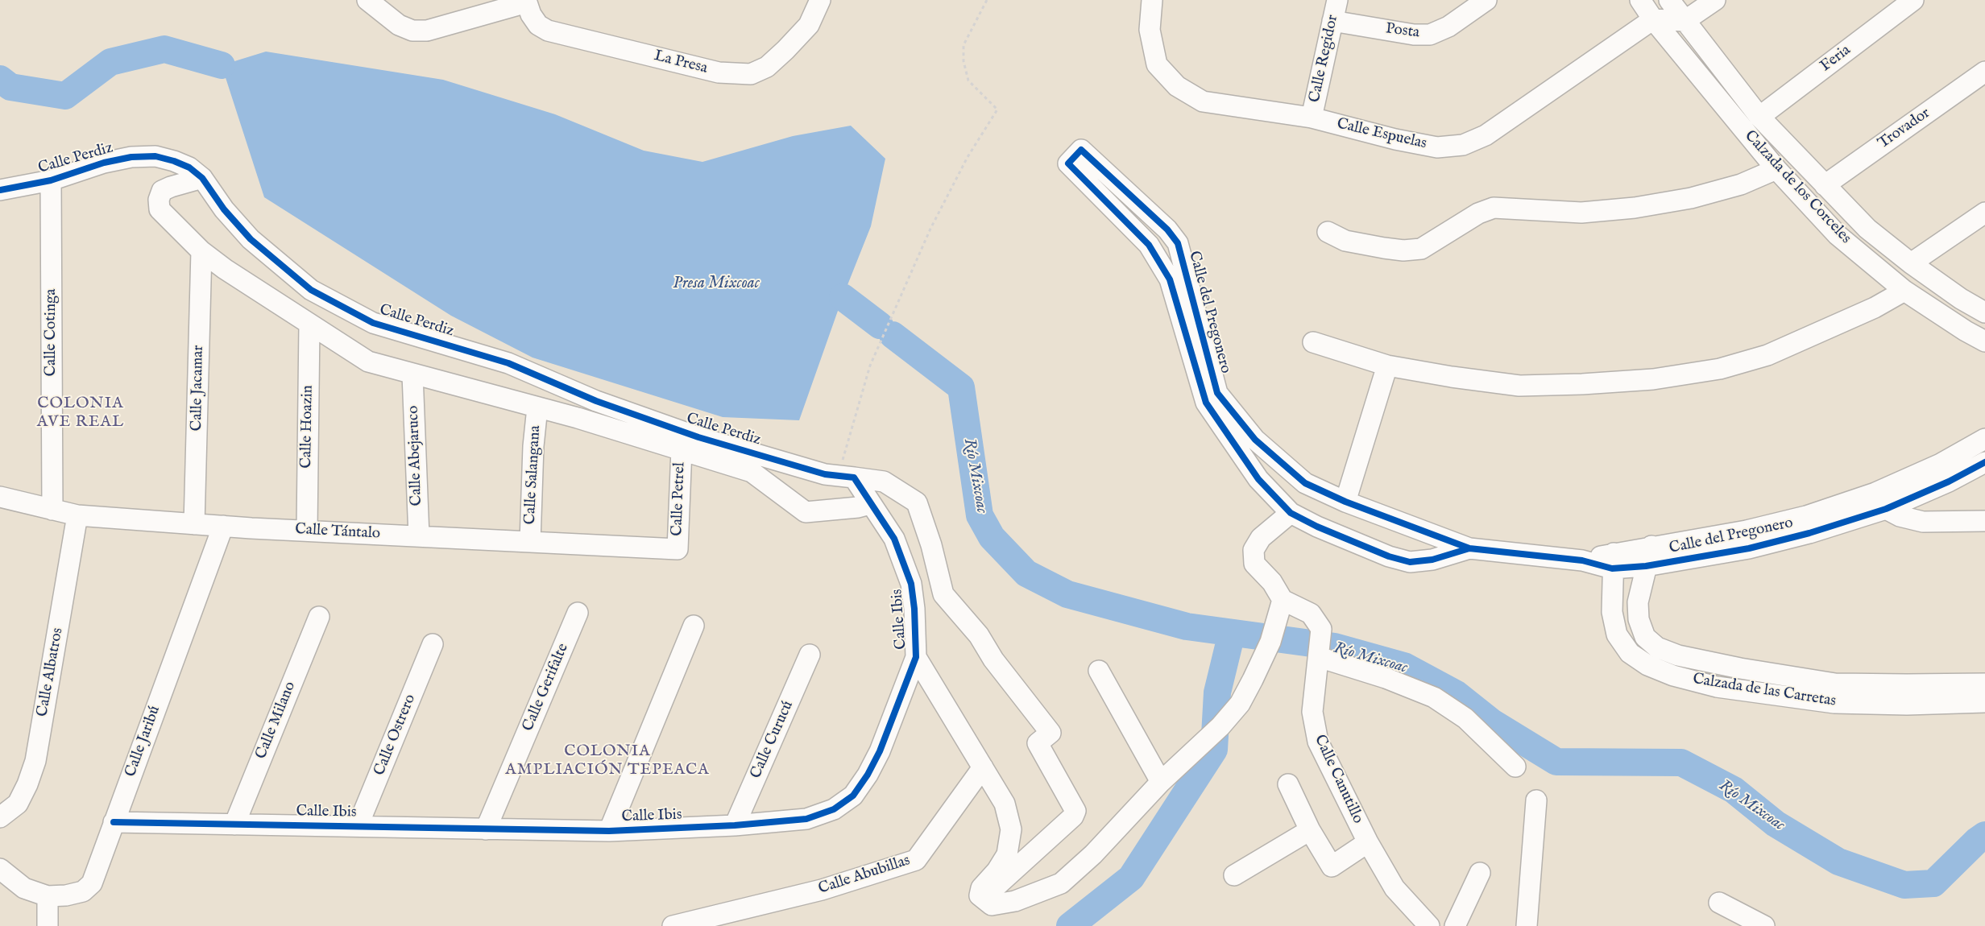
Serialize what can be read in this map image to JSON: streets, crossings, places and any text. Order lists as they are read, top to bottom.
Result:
{
  "streets": {
    "street": [
      "Posta",
      "Calle Regidor",
      "Feria",
      "La Presa",
      "Trovador",
      "Calle Espuelas",
      "Calle Perdiz",
      "Calzada de los Corceles",
      "Calle del Pregonero",
      "Calle Cotinga",
      "Calle Jacamar",
      "Calle Hoazin",
      "Calle Abejaruco",
      "Calle Salangana",
      "Calle Petrel",
      "Calle Tántalo",
      "Calle Ibis",
      "Calle Albatros",
      "Calle Gerifalte",
      "Calzada de las Carretas",
      "Calle Milano",
      "Calle Ostrero",
      "Calle Curucú",
      "Calle Jaribú",
      "Calle Canutillo",
      "Calle Abubillas"
    ]
  },
  "crossings": [
    ["Posta", "Calle Regidor"],
    ["Calle Regidor", "Calle Espuelas"],
    ["Feria", "Calzada de los Corceles"],
    ["Trovador", "Calzada de los Corceles"],
    ["Calle Espuelas", "Calzada de los Corceles"],
    ["Calle Perdiz", "Calle Cotinga"],
    ["Calle Perdiz", "Calle Jacamar"],
    ["Calle Perdiz", "Calle Hoazin"],
    ["Calle Perdiz", "Calle Abejaruco"],
    ["Calle Perdiz", "Calle Salangana"],
    ["Calle Perdiz", "Calle Petrel"],
    ["Calle Perdiz", "Calle Ibis"],
    ["Calle del Pregonero", "Calzada de las Carretas"],
    ["Calle Cotinga", "Calle Tántalo"],
    ["Calle Jacamar", "Calle Tántalo"],
    ["Calle Hoazin", "Calle Tántalo"],
    ["Calle Abejaruco", "Calle Tántalo"],
    ["Calle Salangana", "Calle Tántalo"],
    ["Calle Petrel", "Calle Tántalo"],
    ["Calle Tántalo", "Calle Albatros"],
    ["Calle Tántalo", "Calle Jaribú"],
    ["Calle Ibis", "Calle Gerifalte"],
    ["Calle Ibis", "Calle Milano"],
    ["Calle Ibis", "Calle Ostrero"],
    ["Calle Ibis", "Calle Curucú"],
    ["Calle Ibis", "Calle Jaribú"]
  ],
  "districts": ["COLONIA AVE REAL", "COLONIA AMPLIACIÓN TEPEACA"],
  "water": ["Presa Mixcoac", "Río Mixcoac"]
}
